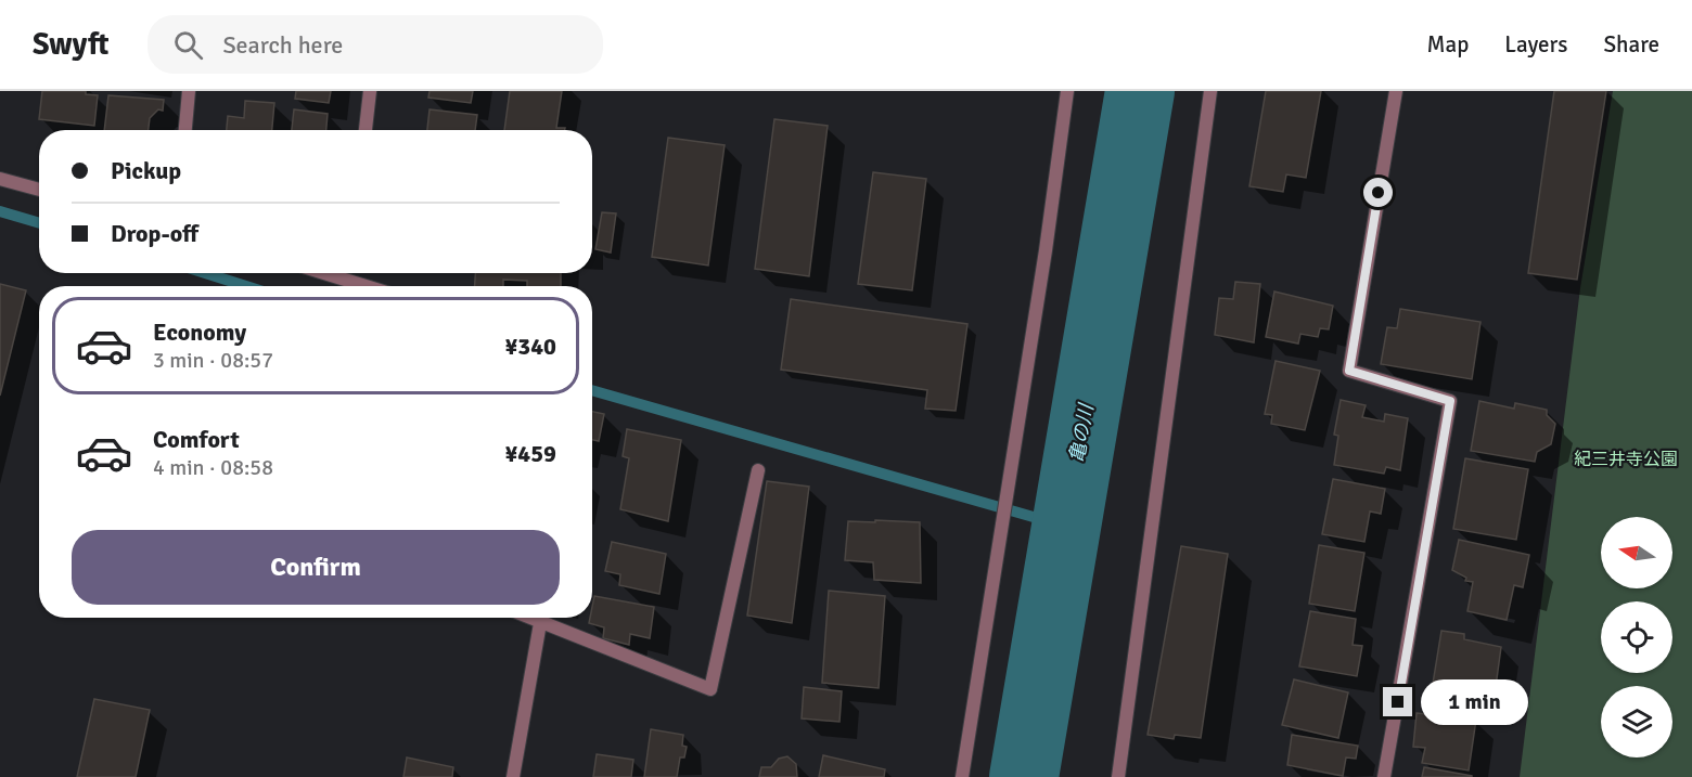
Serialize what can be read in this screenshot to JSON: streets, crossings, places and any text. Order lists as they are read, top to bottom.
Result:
{
  "water": ["亀の川"],
  "parks": ["紀三井寺公園"],
  "north": "left",
  "page": {
    "header": "Swyft",
    "search": "Search here",
    "nav": ["Map", "Layers", "Share"],
    "banner": ["Pickup", "Drop-off"],
    "list": [
      {
        "name": "Economy",
        "note": "3 min · 08:57",
        "value": "¥340"
      },
      {
        "name": "Comfort",
        "note": "4 min · 08:58",
        "value": "¥459"
      }
    ],
    "buttons": "Confirm",
    "bubble": "1 min"
  }
}
